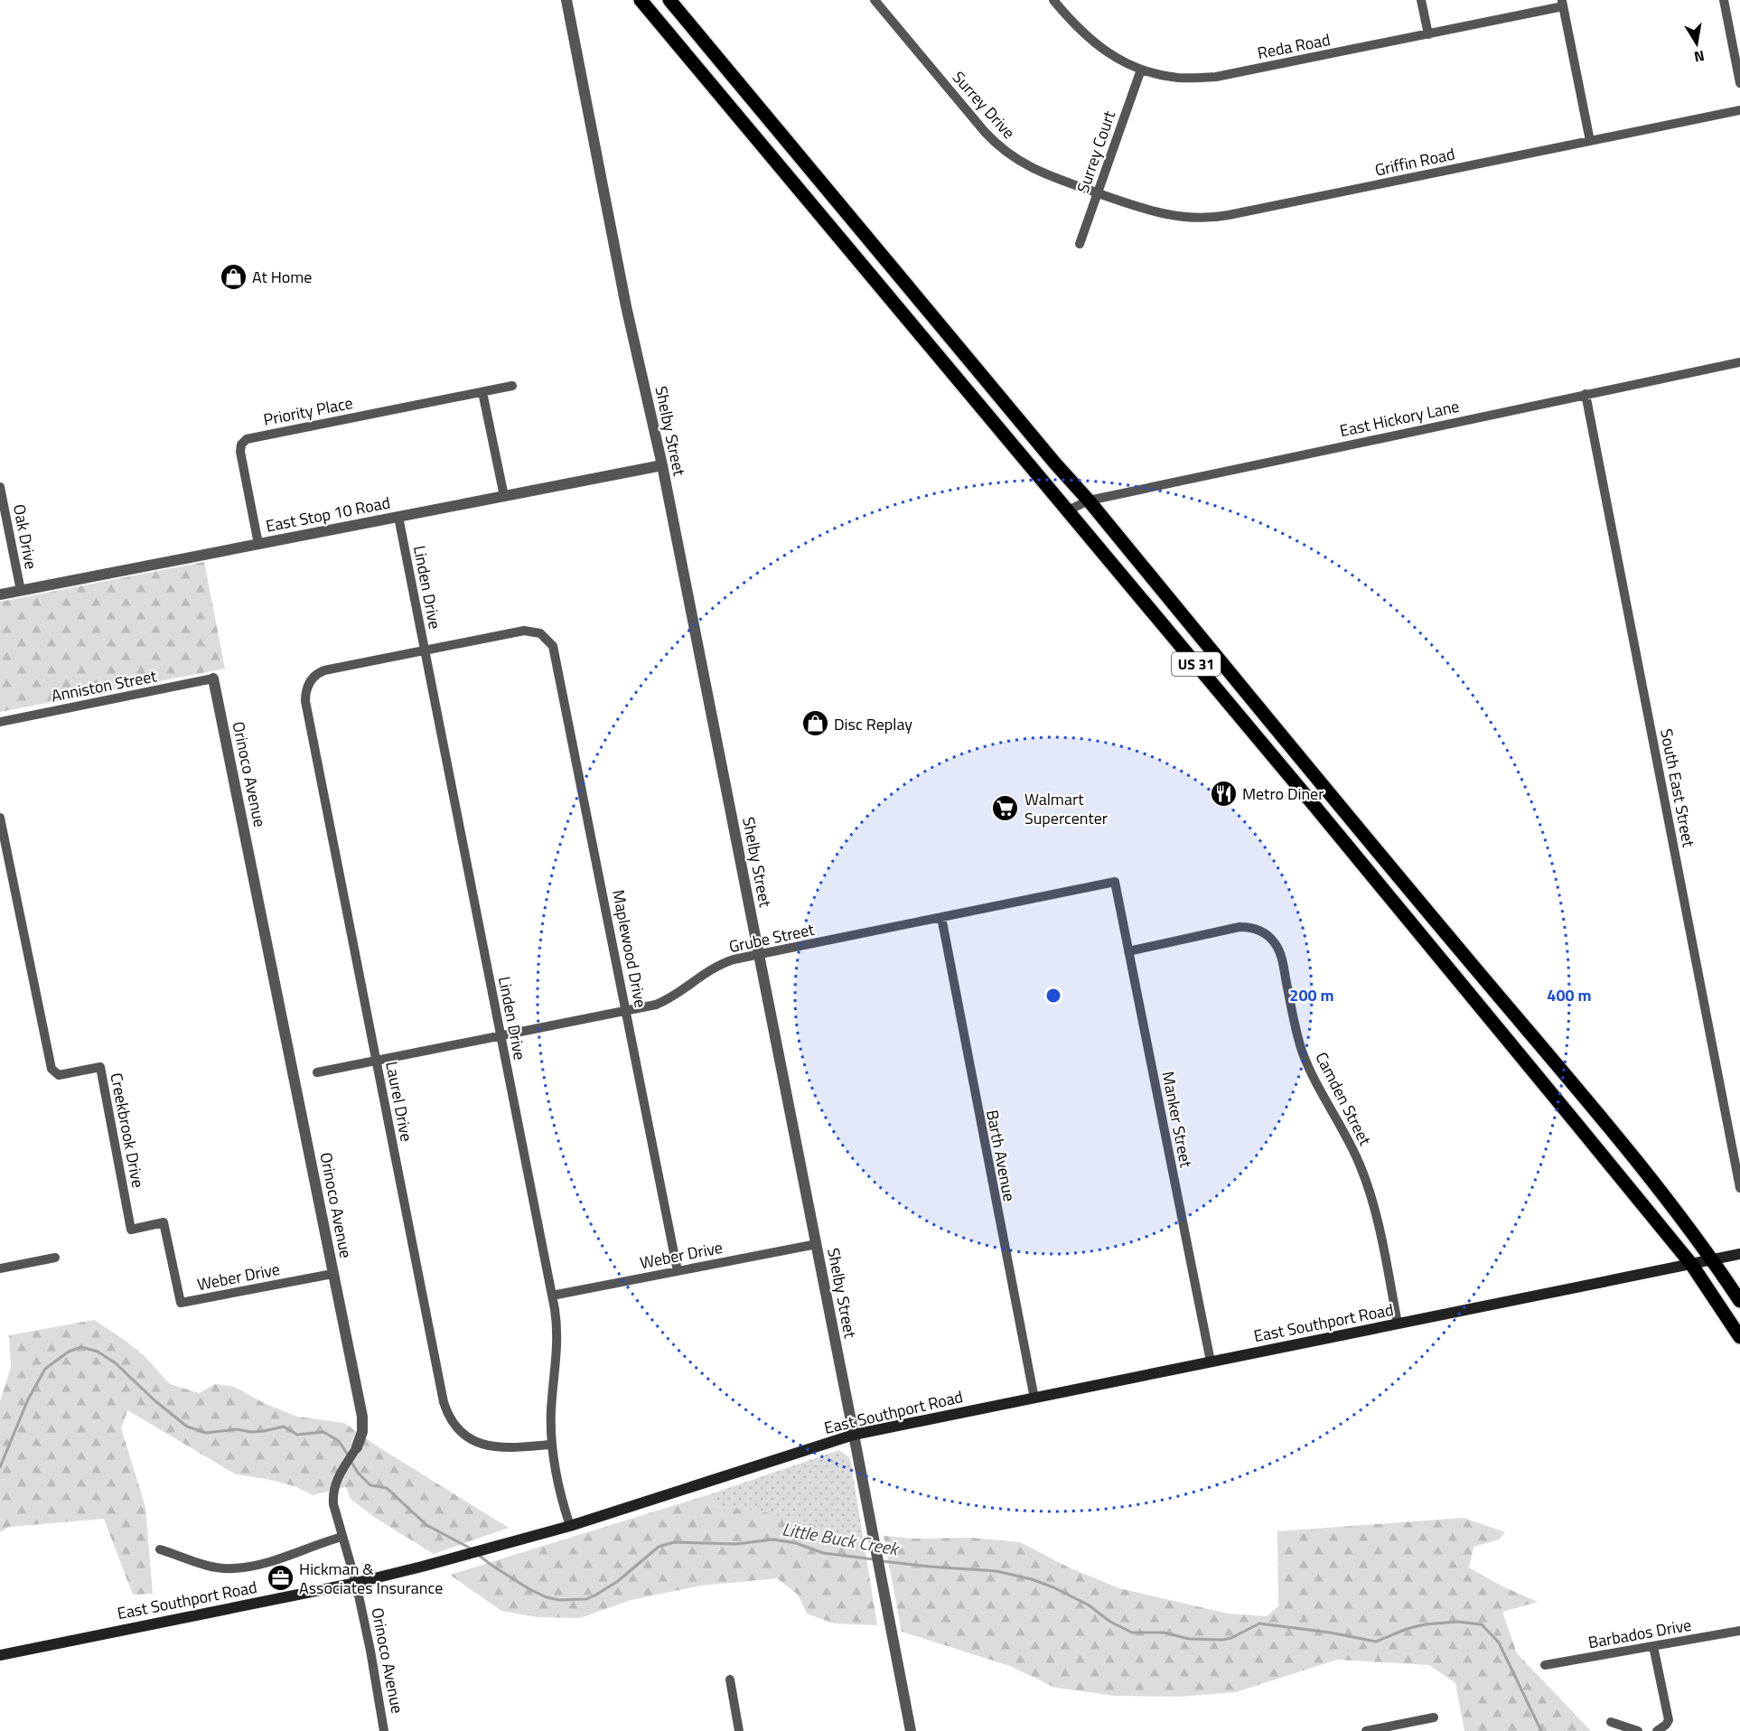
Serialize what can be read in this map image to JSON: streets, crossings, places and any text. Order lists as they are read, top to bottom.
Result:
{
  "streets": {
    "main road": ["US 31", "East Southport Road"],
    "street": [
      "Reda Road",
      "Surrey Drive",
      "Surrey Court",
      "Griffin Road",
      "Priority Place",
      "East Hickory Lane",
      "Shelby Street",
      "East Stop 10 Road",
      "Oak Drive",
      "Linden Drive",
      "Anniston Street",
      "Orinoco Avenue",
      "South East Street",
      "Grube Street",
      "Maplewood Drive",
      "Camden Street",
      "Laurel Drive",
      "Manker Street",
      "Creekbrook Drive",
      "Barth Avenue",
      "Weber Drive",
      "Barbados Drive"
    ]
  },
  "crossings": [
    ["Reda Road", "Surrey Court"],
    ["Surrey Drive", "Surrey Court"],
    ["Surrey Drive", "Griffin Road"],
    ["Surrey Court", "Griffin Road"],
    ["Priority Place", "East Stop 10 Road"],
    ["East Hickory Lane", "US 31"],
    ["East Hickory Lane", "South East Street"],
    ["Shelby Street", "East Stop 10 Road"],
    ["Shelby Street", "Grube Street"],
    ["Shelby Street", "Weber Drive"],
    ["Shelby Street", "East Southport Road"],
    ["East Stop 10 Road", "Oak Drive"],
    ["East Stop 10 Road", "Linden Drive"],
    ["Linden Drive", "Grube Street"],
    ["Linden Drive", "Maplewood Drive"],
    ["Linden Drive", "Laurel Drive"],
    ["Linden Drive", "Weber Drive"],
    ["Linden Drive", "East Southport Road"],
    ["US 31", "East Southport Road"],
    ["Anniston Street", "Orinoco Avenue"],
    ["Orinoco Avenue", "Weber Drive"],
    ["Orinoco Avenue", "East Southport Road"],
    ["Grube Street", "Maplewood Drive"],
    ["Grube Street", "Laurel Drive"],
    ["Grube Street", "Manker Street"],
    ["Grube Street", "Barth Avenue"],
    ["Maplewood Drive", "Laurel Drive"],
    ["Maplewood Drive", "Weber Drive"],
    ["Camden Street", "Manker Street"],
    ["Camden Street", "East Southport Road"],
    ["Manker Street", "East Southport Road"],
    ["Creekbrook Drive", "Weber Drive"],
    ["Barth Avenue", "East Southport Road"]
  ],
  "water": ["Little Buck Creek"],
  "places": {
    "shop": ["At Home", "Disc Replay"],
    "restaurant": ["Metro Diner"],
    "supermarket": ["Walmart Supercenter"],
    "office": ["Hickman & Associates Insurance"]
  },
  "north": "bottom",
  "rings": ["200 m", "400 m"]
}
